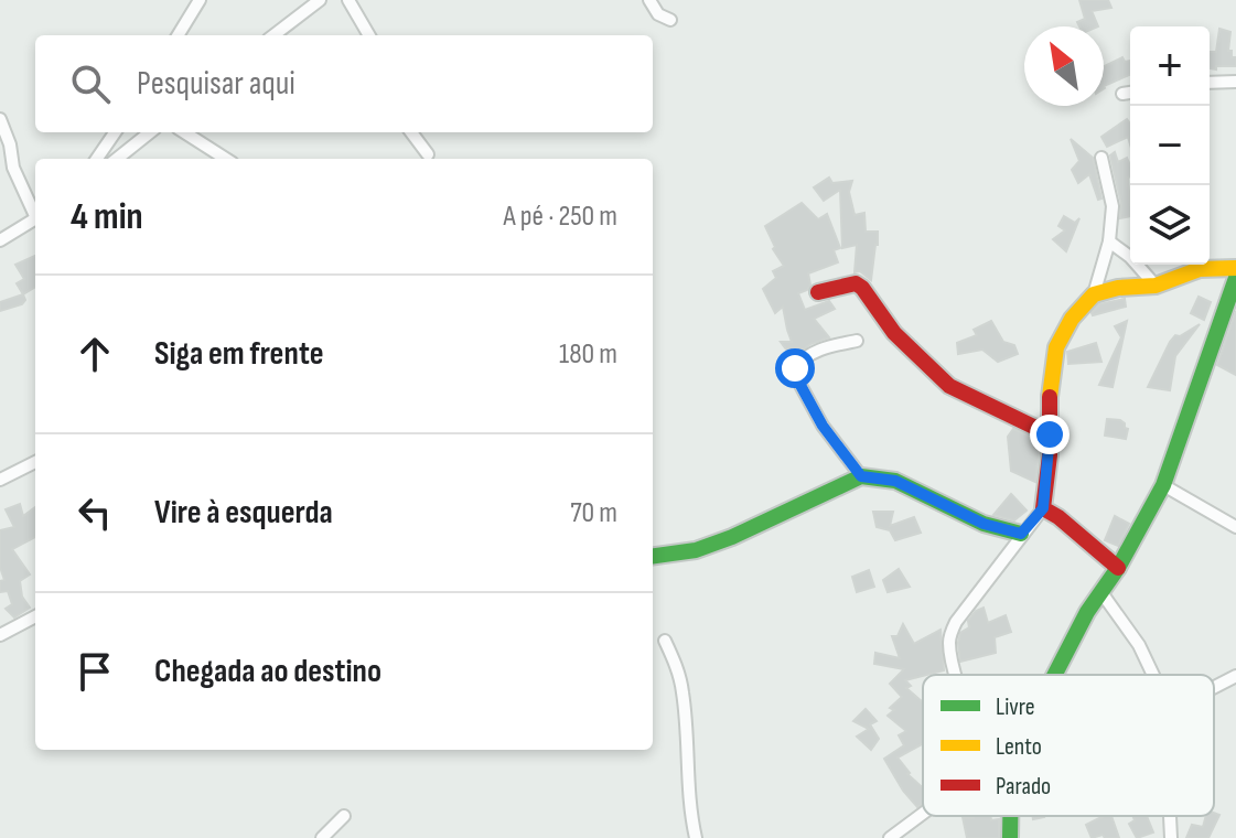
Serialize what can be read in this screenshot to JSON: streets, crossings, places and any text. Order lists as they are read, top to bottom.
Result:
{
  "legend": ["Livre", "Lento", "Parado"],
  "north": "top left",
  "page": {
    "map_buttons": ["+", "−"],
    "search": "Pesquisar aqui",
    "heading": ["4 min", "A pé · 250 m"],
    "list": [
      ["Siga em frente", "180 m"],
      ["Vire à esquerda", "70 m"],
      "Chegada ao destino"
    ]
  }
}
